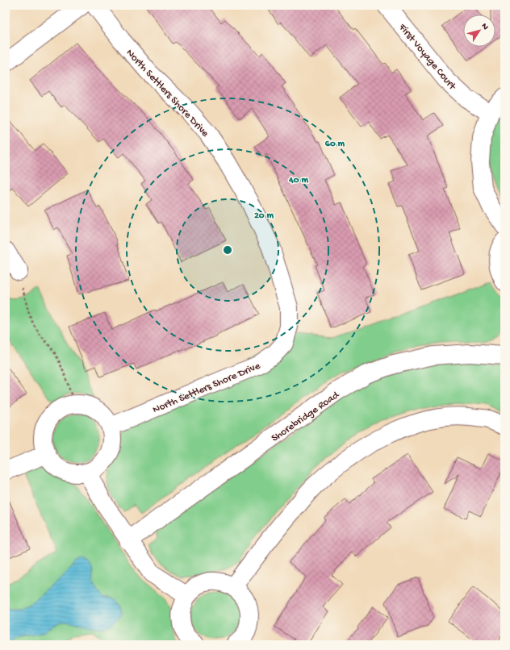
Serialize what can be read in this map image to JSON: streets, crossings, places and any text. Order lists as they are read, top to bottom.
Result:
{
  "streets": {
    "street": ["First Voyage Court", "North Settlers Shore Drive", "Shorebridge Road"]
  },
  "north": "top right",
  "rings": ["60 m", "40 m", "20 m"]
}
